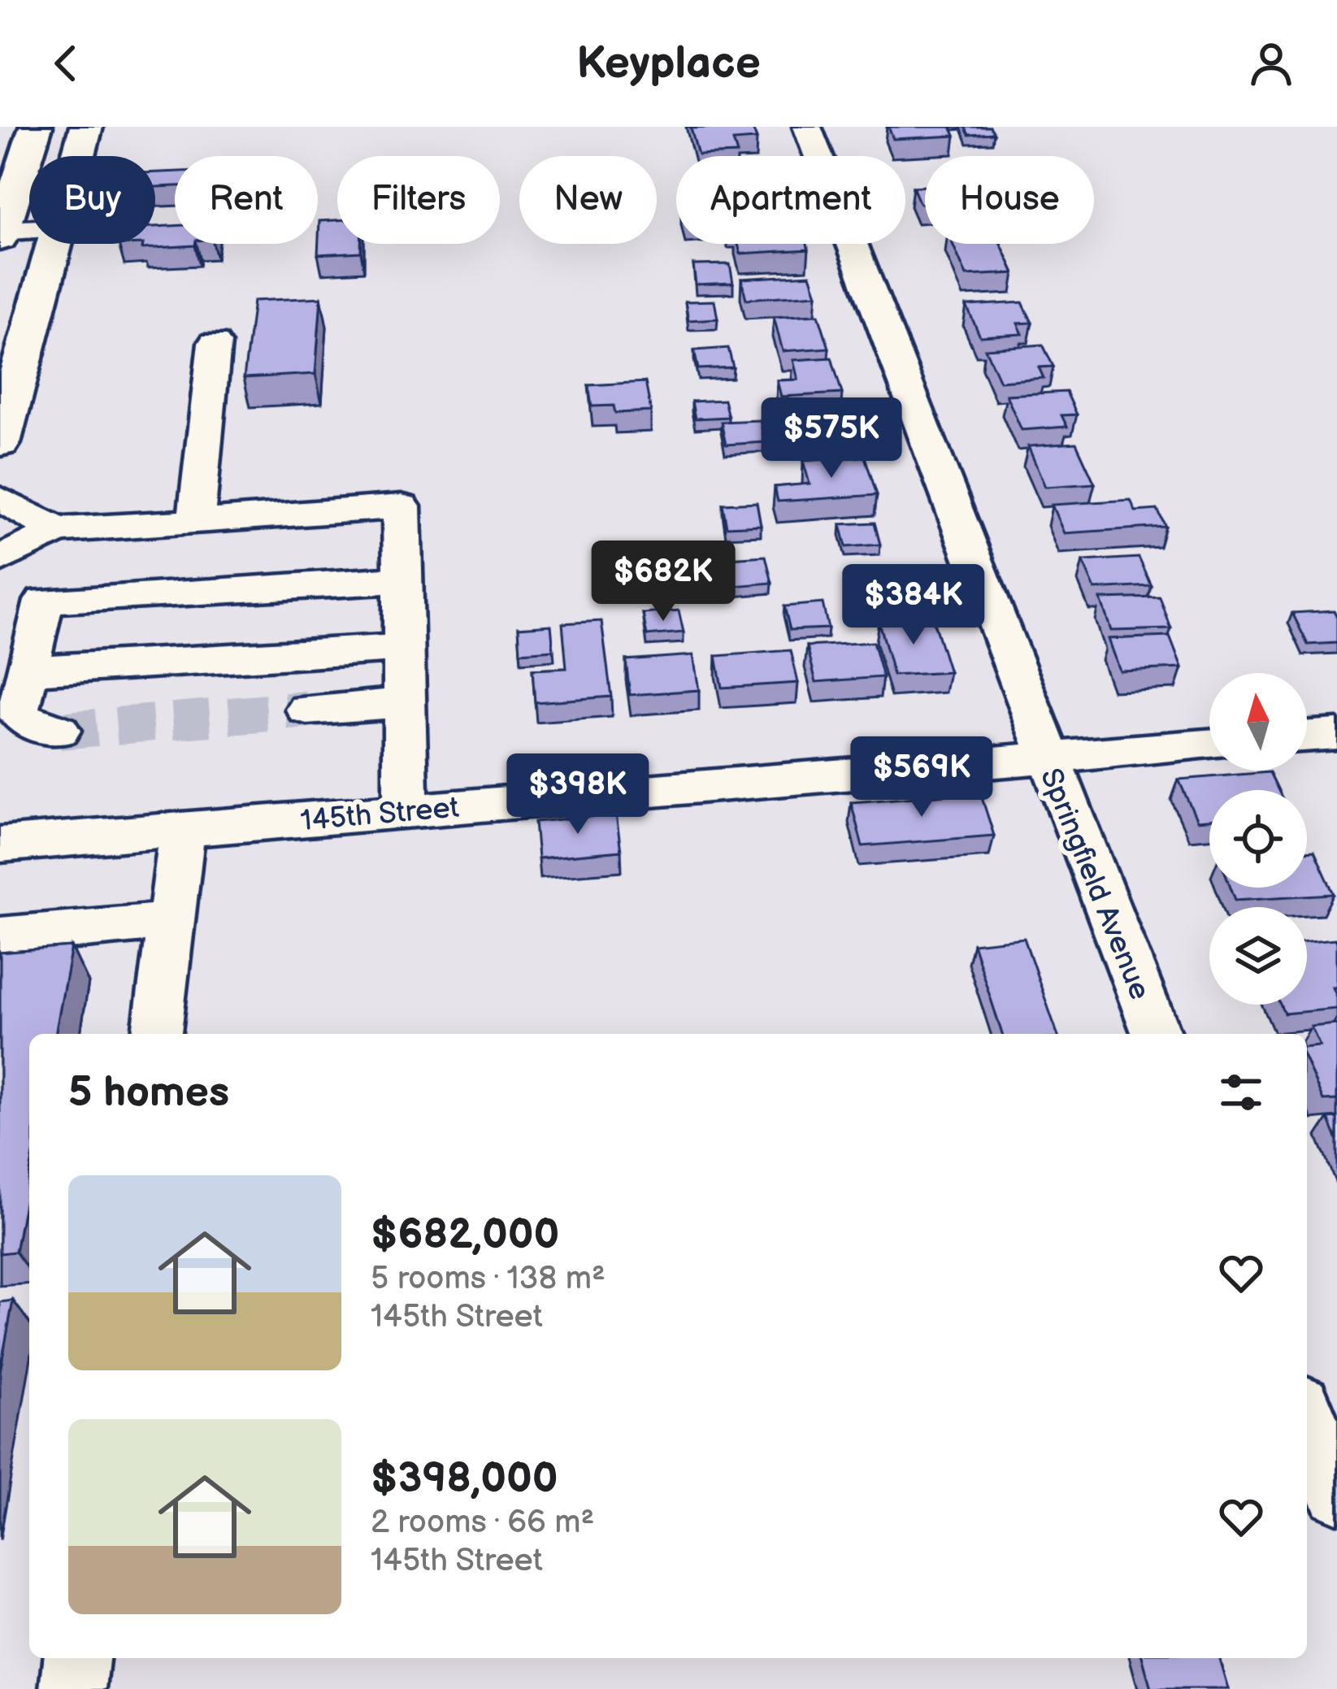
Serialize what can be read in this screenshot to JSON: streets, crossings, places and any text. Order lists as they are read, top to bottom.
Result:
{
  "streets": {
    "street": ["145th Street", "Springfield Avenue"]
  },
  "crossings": [
    ["145th Street", "Springfield Avenue"]
  ],
  "north": "top",
  "page": {
    "header": "Keyplace",
    "chip": [
      "Buy",
      "Rent",
      "Filters",
      "New",
      "Apartment",
      "House"
    ],
    "price": [
      "$575K",
      "$682K",
      "$384K",
      "$569K",
      "$398K"
    ],
    "heading": "5 homes",
    "list": [
      {
        "name": "$682,000",
        "note": "5 rooms · 138 m² · 145th Street"
      },
      {
        "name": "$398,000",
        "note": "2 rooms · 66 m² · 145th Street"
      }
    ]
  }
}
